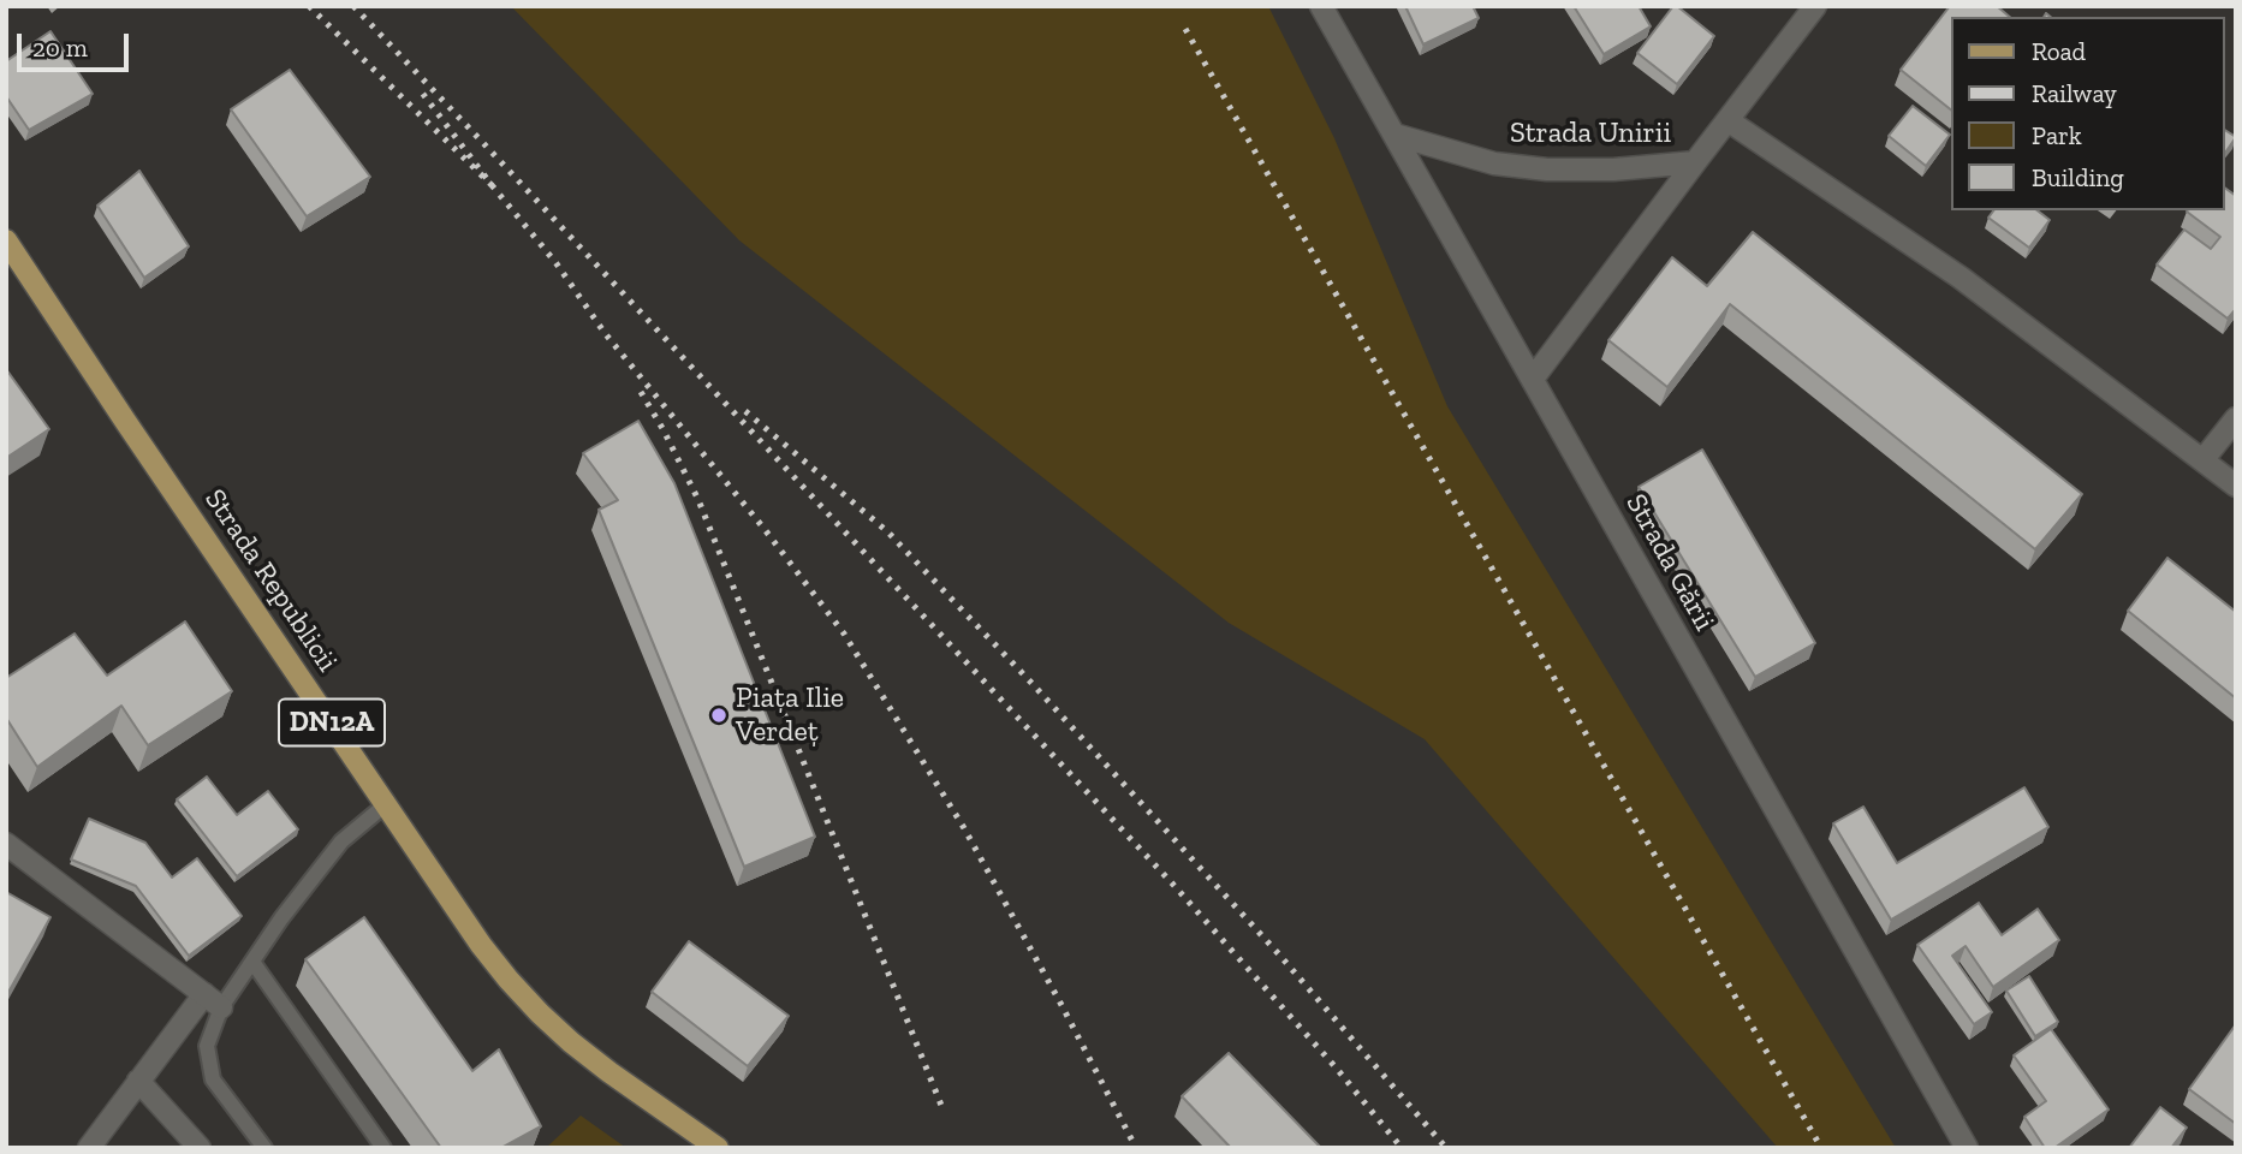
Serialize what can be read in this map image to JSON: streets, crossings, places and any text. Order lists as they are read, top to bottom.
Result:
{
  "streets": {
    "main road": ["Strada Republicii", "DN12A"],
    "street": ["Strada Unirii", "Strada Gării"]
  },
  "crossings": [
    ["Strada Unirii", "Strada Gării"]
  ],
  "places": ["Piața Ilie Verdeț"],
  "legend": [
    "Road",
    "Railway",
    "Park",
    "Building"
  ],
  "scale_bar": "20 m"
}
